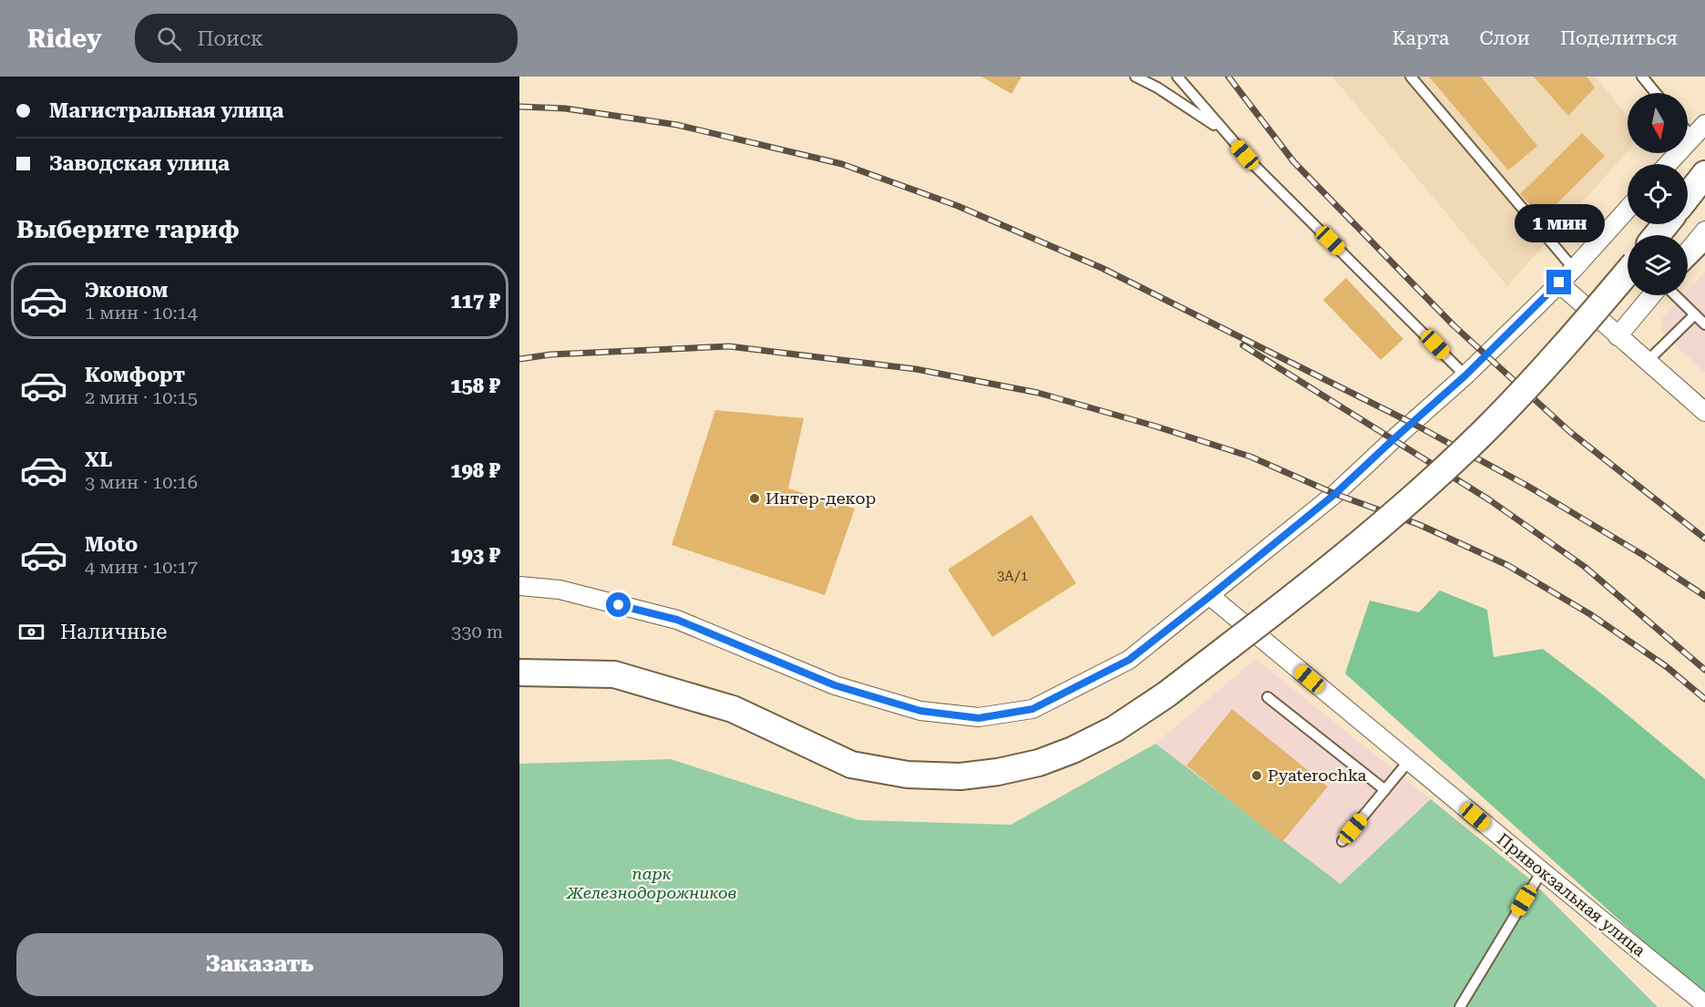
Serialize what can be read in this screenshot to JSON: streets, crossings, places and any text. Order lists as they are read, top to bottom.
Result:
{
  "streets": {
    "street": ["Привокзальная улица"]
  },
  "parks": ["парк Железнодорожников"],
  "places": ["Интер-декор", "Pyaterochka"],
  "house_numbers": ["3А/1"],
  "north": "bottom",
  "page": {
    "header": "Ridey",
    "search": "Поиск",
    "nav": ["Карта", "Слои", "Поделиться"],
    "banner": ["Магистральная улица", "Заводская улица"],
    "heading": "Выберите тариф",
    "bubble": "1 мин",
    "list": [
      {
        "name": "Эконом",
        "note": "1 мин · 10:14",
        "value": "117 ₽"
      },
      {
        "name": "Комфорт",
        "note": "2 мин · 10:15",
        "value": "158 ₽"
      },
      {
        "name": "XL",
        "note": "3 мин · 10:16",
        "value": "198 ₽"
      },
      {
        "name": "Moto",
        "note": "4 мин · 10:17",
        "value": "193 ₽"
      }
    ],
    "pay": ["Наличные", "330 m"],
    "buttons": "Заказать"
  }
}
